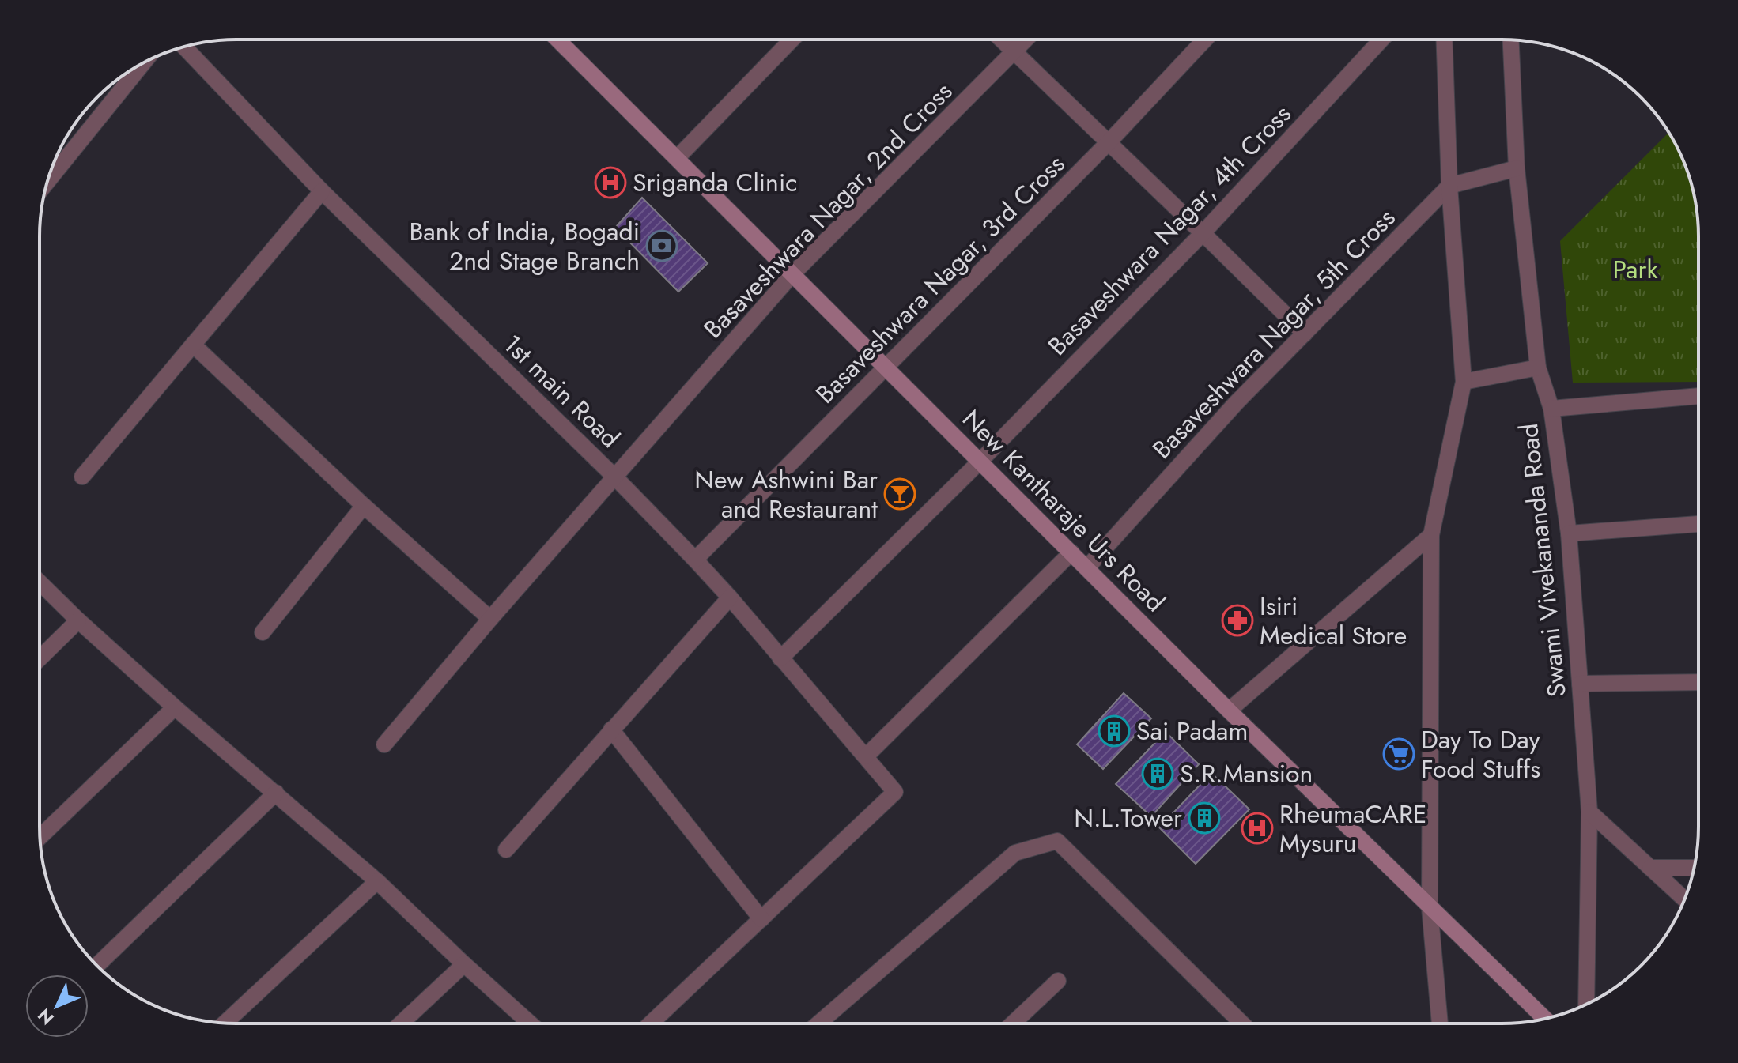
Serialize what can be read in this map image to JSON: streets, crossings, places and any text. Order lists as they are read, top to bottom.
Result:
{
  "streets": {
    "main road": ["New Kantharaje Urs Road"],
    "street": [
      "Basaveshwara Nagar, 2nd Cross",
      "Basaveshwara Nagar, 4th Cross",
      "Basaveshwara Nagar, 3rd Cross",
      "Basaveshwara Nagar, 5th Cross",
      "1st main Road",
      "Swami Vivekananda Road"
    ]
  },
  "crossings": [
    ["Basaveshwara Nagar, 2nd Cross", "1st main Road"],
    ["Basaveshwara Nagar, 2nd Cross", "New Kantharaje Urs Road"],
    ["Basaveshwara Nagar, 4th Cross", "1st main Road"],
    ["Basaveshwara Nagar, 4th Cross", "New Kantharaje Urs Road"],
    ["Basaveshwara Nagar, 3rd Cross", "1st main Road"],
    ["Basaveshwara Nagar, 3rd Cross", "New Kantharaje Urs Road"],
    ["Basaveshwara Nagar, 5th Cross", "New Kantharaje Urs Road"]
  ],
  "parks": ["Park"],
  "places": {
    "hospital": ["Sriganda Clinic", "RheumaCARE Mysuru"],
    "bank": ["Bank of India, Bogadi 2nd Stage Branch"],
    "bar": ["New Ashwini Bar and Restaurant"],
    "pharmacy": ["Isiri Medical Store"],
    "building": ["Sai Padam", "S.R.Mansion", "N.L.Tower"],
    "supermarket": ["Day To Day Food Stuffs"]
  },
  "north": "bottom left"
}
